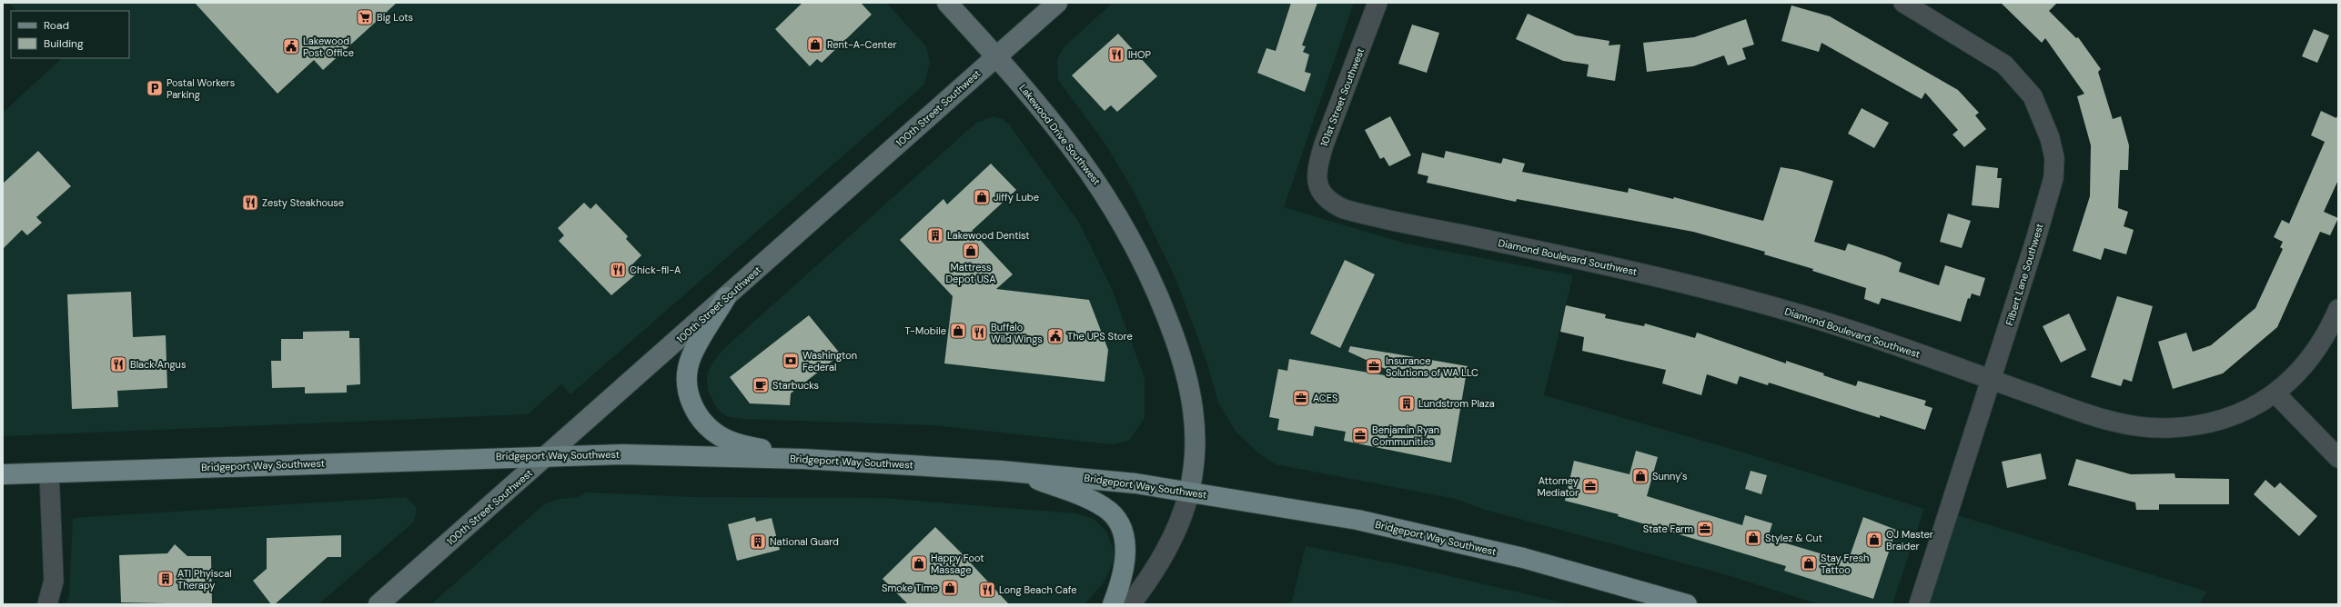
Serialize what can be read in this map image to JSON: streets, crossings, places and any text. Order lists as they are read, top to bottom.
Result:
{
  "streets": {
    "main road": ["100th Street Southwest", "Lakewood Drive Southwest", "Bridgeport Way Southwest"],
    "street": ["101st Street Southwest", "Diamond Boulevard Southwest", "Filbert Lane Southwest"]
  },
  "crossings": [
    ["101st Street Southwest", "Diamond Boulevard Southwest"],
    ["100th Street Southwest", "Lakewood Drive Southwest"],
    ["100th Street Southwest", "Bridgeport Way Southwest"],
    ["Lakewood Drive Southwest", "Bridgeport Way Southwest"],
    ["Diamond Boulevard Southwest", "Filbert Lane Southwest"]
  ],
  "places": {
    "supermarket": ["Big Lots"],
    "shop": [
      "Rent-A-Center",
      "Jiffy Lube",
      "Mattress Depot USA",
      "T-Mobile",
      "Sunny's",
      "Stylez & Cut",
      "OJ Master Braider",
      "Happy Foot Massage",
      "Stay Fresh Tattoo",
      "Smoke Time"
    ],
    "public building": ["Lakewood Post Office", "The UPS Store"],
    "restaurant": [
      "IHOP",
      "Zesty Steakhouse",
      "Chick-fil-A",
      "Buffalo Wild Wings",
      "Black Angus",
      "Long Beach Cafe"
    ],
    "parking": ["Postal Workers Parking"],
    "building": [
      "Lakewood Dentist",
      "Lundstrom Plaza",
      "National Guard",
      "ATI Phyiscal Therapy"
    ],
    "bank": ["Washington Federal"],
    "office": [
      "Insurance Solutions of WA LLC",
      "ACES",
      "Benjamin Ryan Communities",
      "Attorney Mediator",
      "State Farm"
    ],
    "cafe": ["Starbucks"]
  },
  "legend": ["Road", "Building"]
}
